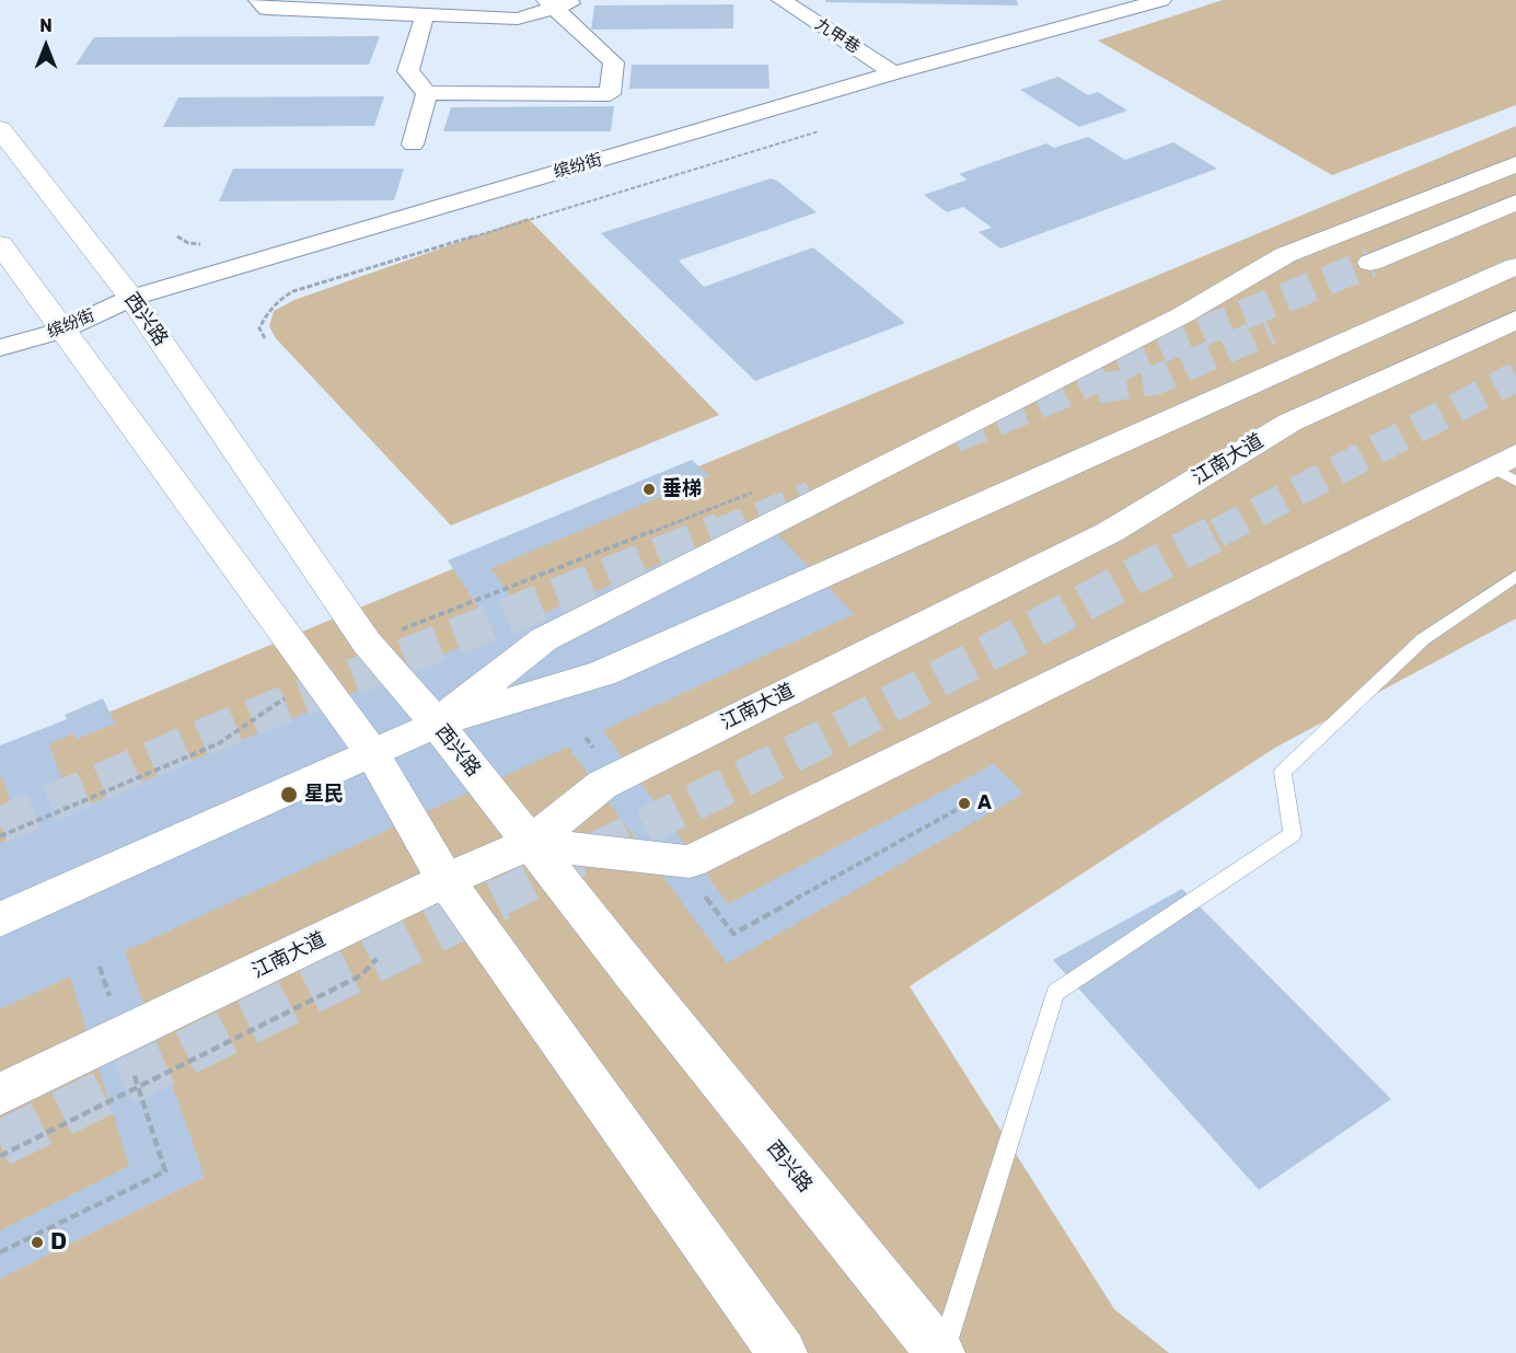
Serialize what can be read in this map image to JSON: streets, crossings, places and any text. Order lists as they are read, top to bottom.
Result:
{
  "streets": {
    "main road": ["西兴路", "江南大道"],
    "street": ["九甲巷", "缤纷街"]
  },
  "crossings": [
    ["九甲巷", "缤纷街"],
    ["缤纷街", "西兴路"],
    ["西兴路", "江南大道"]
  ],
  "places": [
    "垂梯",
    "星民",
    "A",
    "D"
  ],
  "north": "top"
}
